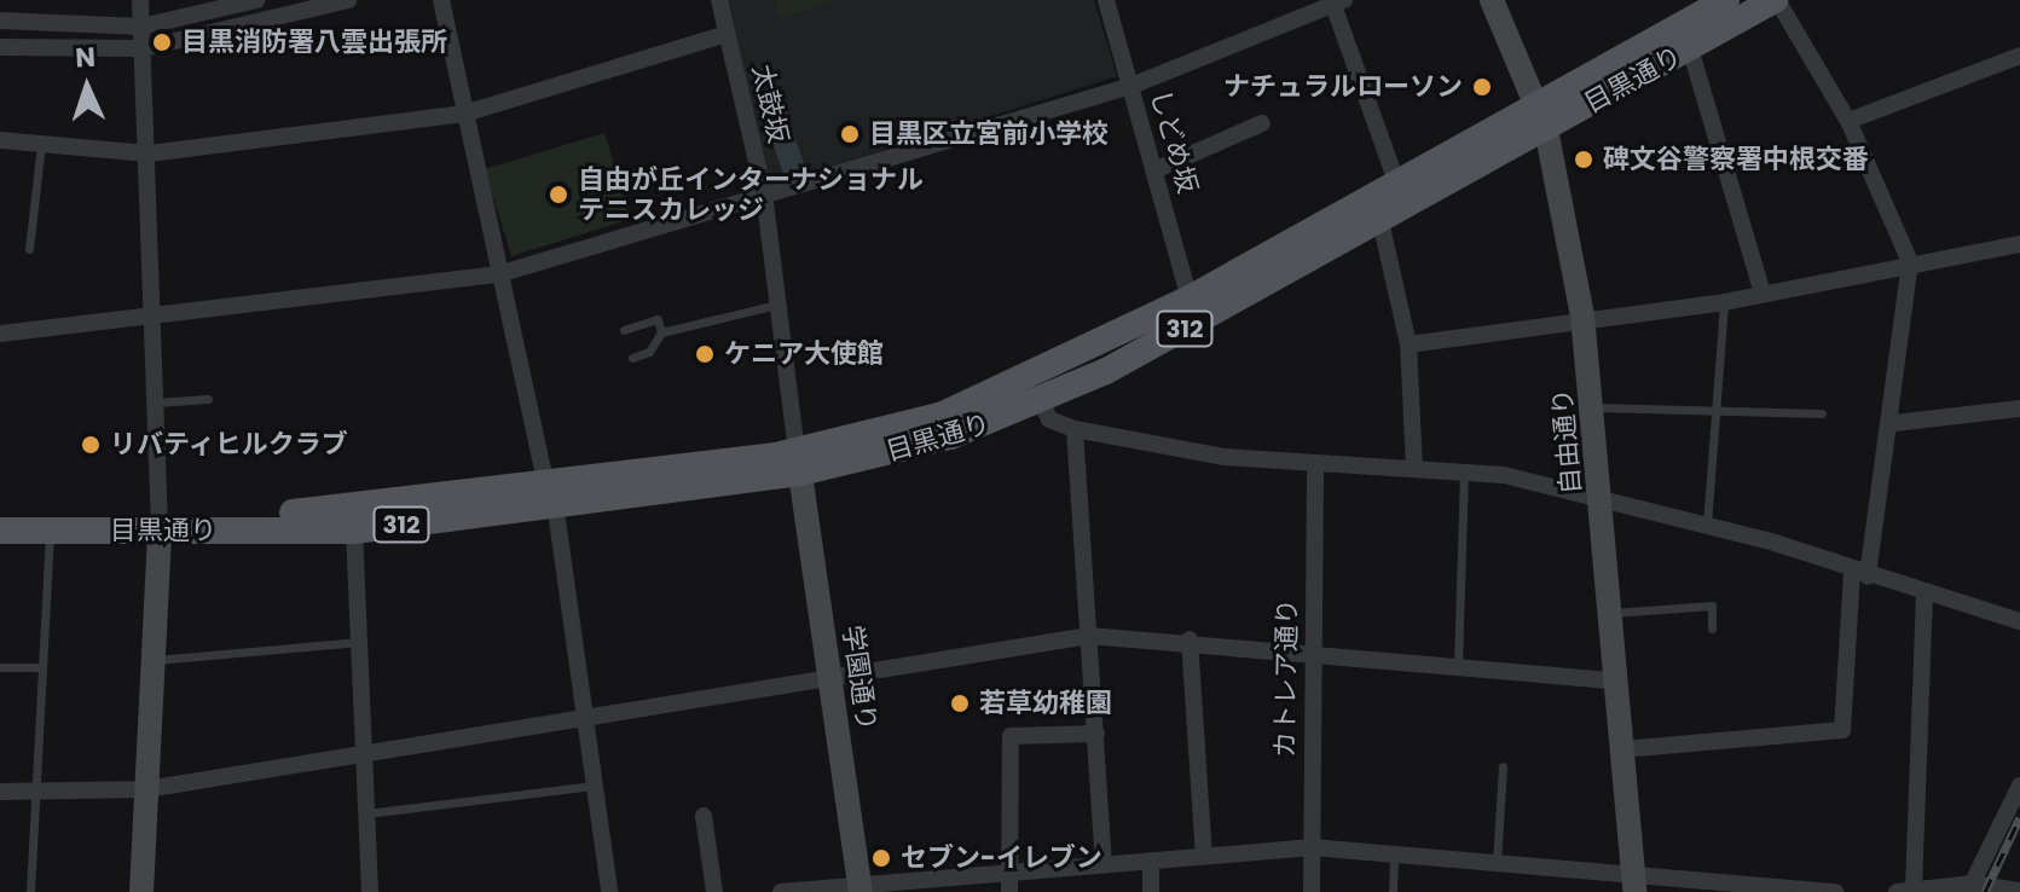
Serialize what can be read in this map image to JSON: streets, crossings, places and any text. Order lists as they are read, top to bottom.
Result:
{
  "streets": {
    "main road": [
      "目黒通り",
      "312",
      "自由通り",
      "学園通り"
    ],
    "street": ["太鼓坂", "しどめ坂", "カトレア通り"]
  },
  "crossings": [
    ["目黒通り", "太鼓坂"],
    ["目黒通り", "しどめ坂"],
    ["目黒通り", "自由通り"],
    ["目黒通り", "学園通り"],
    ["太鼓坂", "学園通り"]
  ],
  "places": [
    "目黒消防署八雲出張所",
    "ナチュラルローソン",
    "目黒区立宮前小学校",
    "碑文谷警察署中根交番",
    "自由が丘インターナショナル テニスカレッジ",
    "ケニア大使館",
    "リバティヒルクラブ",
    "若草幼稚園",
    "セブン-イレブン"
  ],
  "north": "top"
}
